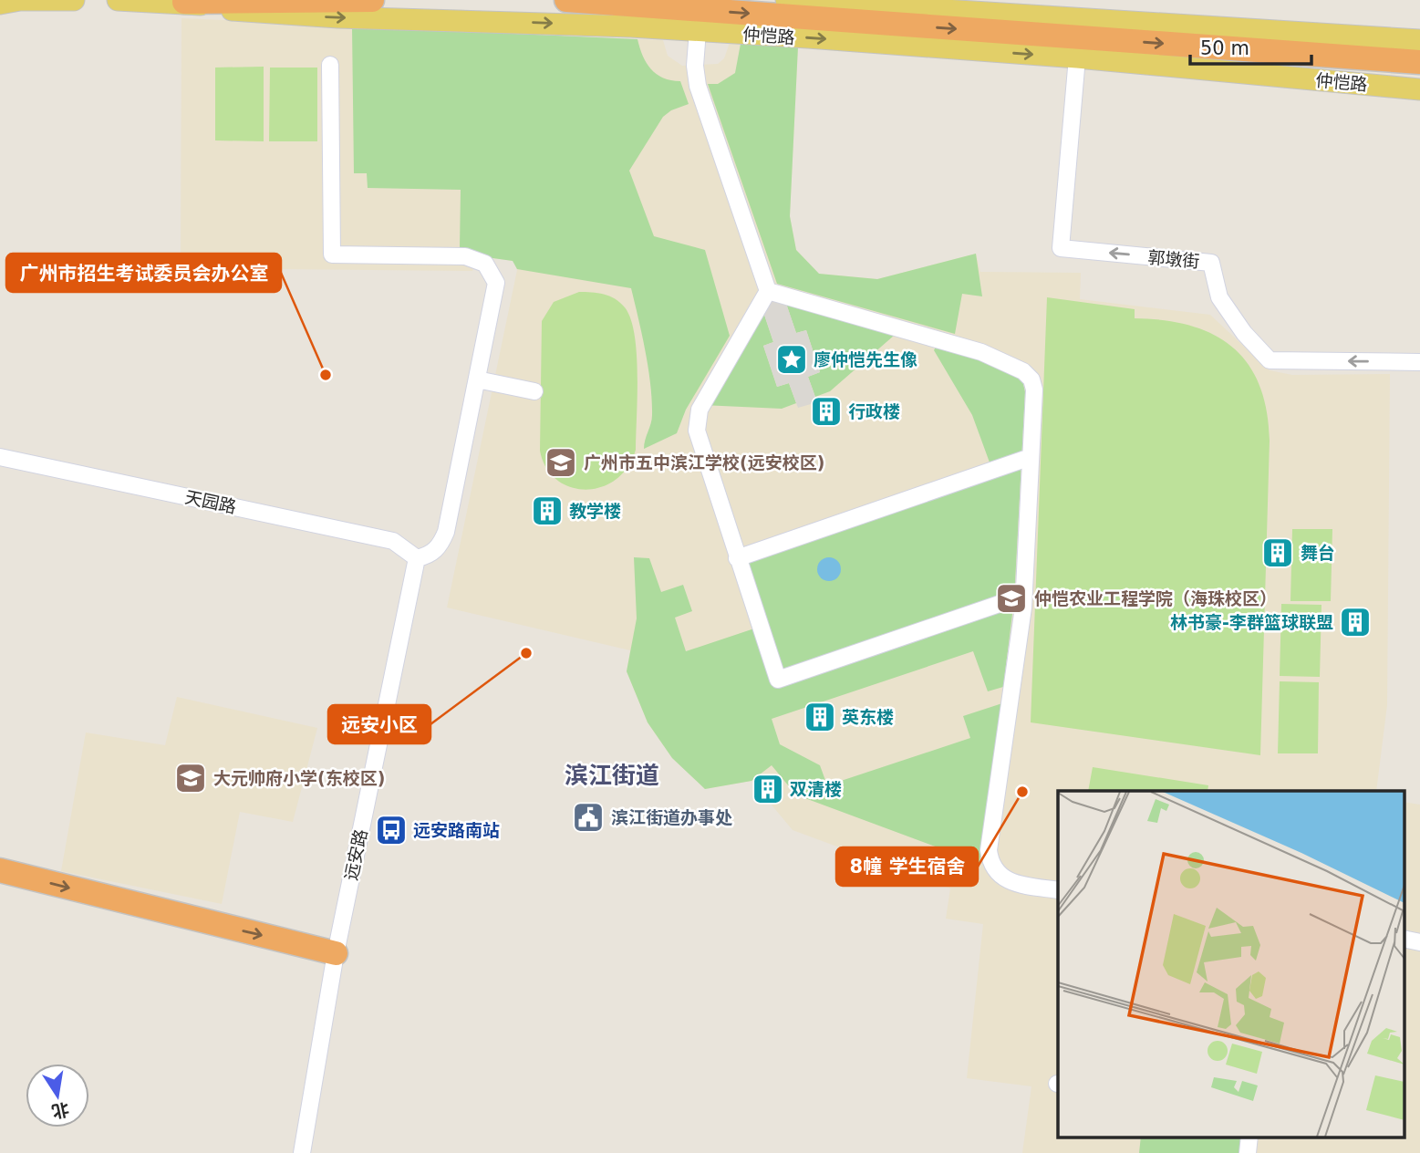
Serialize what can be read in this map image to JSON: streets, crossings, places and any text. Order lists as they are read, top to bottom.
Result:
{
  "streets": {
    "main road": ["仲恺路"],
    "street": ["郭墩街", "天园路", "远安路"]
  },
  "crossings": [
    ["仲恺路", "郭墩街"],
    ["天园路", "远安路"]
  ],
  "districts": ["滨江街道"],
  "places": {
    "place": ["廖仲恺先生像"],
    "other": ["广州市招生考试委员会办公室", "远安小区", "8幢 学生宿舍"],
    "building": [
      "行政楼",
      "教学楼",
      "舞台",
      "林书豪-李群篮球联盟",
      "英东楼",
      "双清楼"
    ],
    "school or university": ["广州市五中滨江学校(远安校区)", "仲恺农业工程学院（海珠校区）", "大元帅府小学(东校区)"],
    "public building": ["滨江街道办事处"],
    "bus stop": ["远安路南站"]
  },
  "scale_bar": "50 m",
  "north": "bottom"
}
